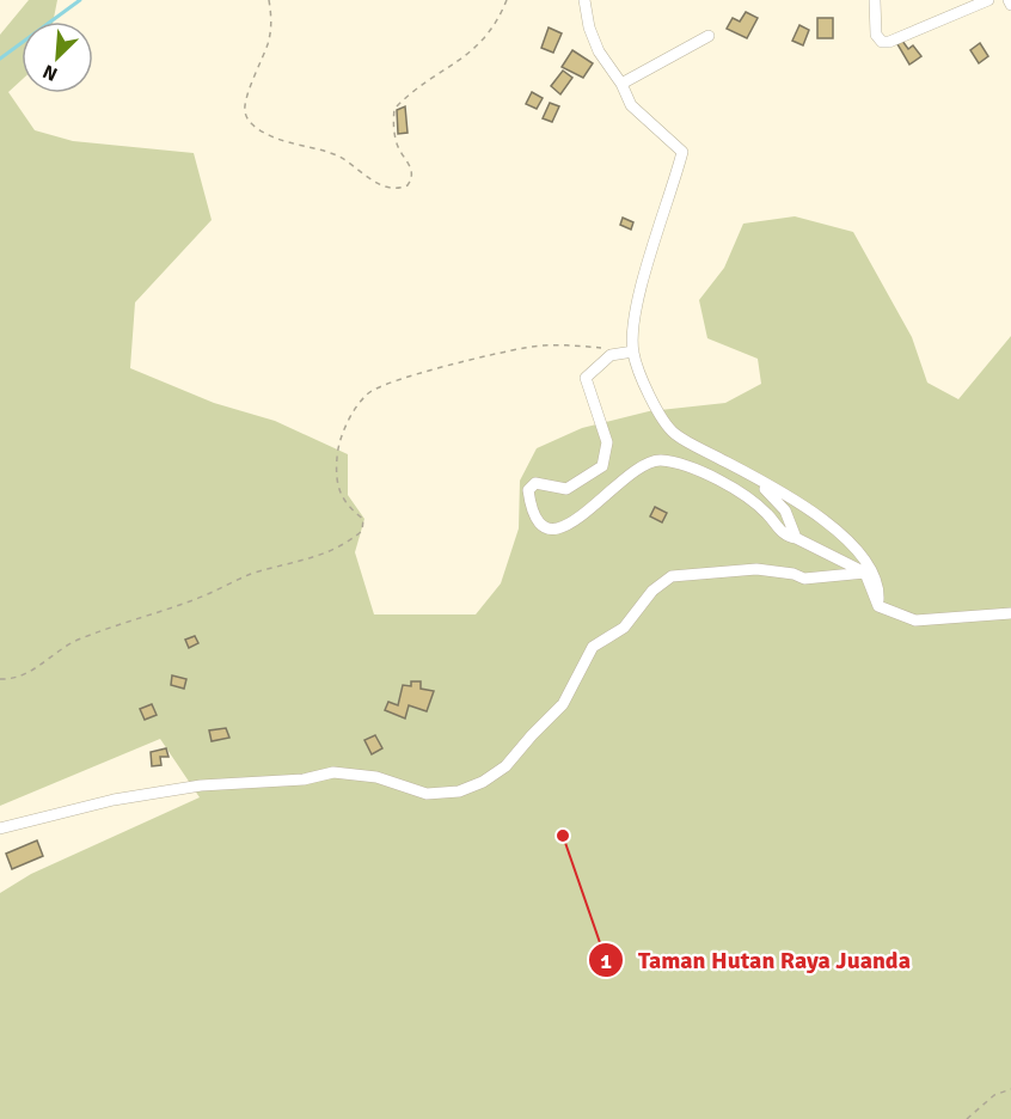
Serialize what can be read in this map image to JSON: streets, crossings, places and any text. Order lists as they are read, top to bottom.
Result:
{
  "places": ["Taman Hutan Raya Juanda"],
  "north": "bottom left"
}
